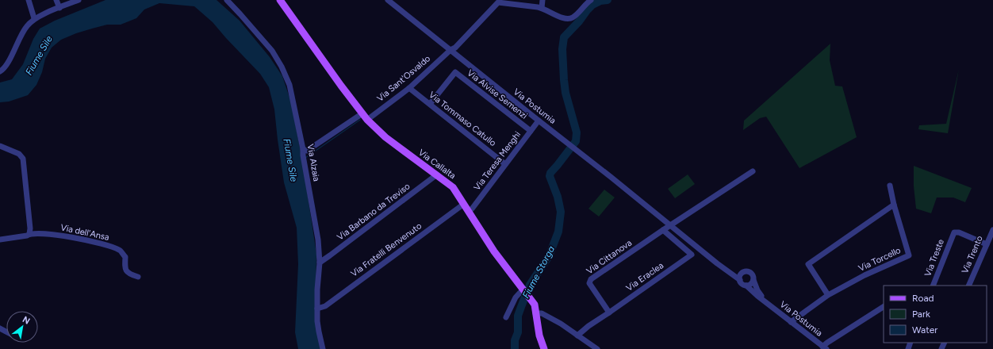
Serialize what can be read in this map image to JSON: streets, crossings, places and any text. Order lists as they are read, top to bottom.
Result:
{
  "streets": {
    "main road": ["Via Callalta"],
    "street": [
      "Via Sant'Osvaldo",
      "Via Alvise Semenzi",
      "Via Postumia",
      "Via Tommaso Catullo",
      "Via Teresa Menghi",
      "Via Alzaia",
      "Via Barbano da Treviso",
      "Via dell'Ansa",
      "Via Fratelli Benvenuto",
      "Via Trento",
      "Via Cittanova",
      "Via Treste",
      "Via Torcello",
      "Via Eraclea"
    ]
  },
  "crossings": [
    ["Via Sant'Osvaldo", "Via Postumia"],
    ["Via Sant'Osvaldo", "Via Tommaso Catullo"],
    ["Via Sant'Osvaldo", "Via Callalta"],
    ["Via Alvise Semenzi", "Via Tommaso Catullo"],
    ["Via Alvise Semenzi", "Via Teresa Menghi"],
    ["Via Postumia", "Via Teresa Menghi"],
    ["Via Postumia", "Via Cittanova"],
    ["Via Postumia", "Via Torcello"],
    ["Via Tommaso Catullo", "Via Teresa Menghi"],
    ["Via Teresa Menghi", "Via Callalta"],
    ["Via Alzaia", "Via Barbano da Treviso"],
    ["Via Alzaia", "Via Fratelli Benvenuto"],
    ["Via Callalta", "Via Barbano da Treviso"],
    ["Via Callalta", "Via Fratelli Benvenuto"],
    ["Via Trento", "Via Treste"],
    ["Via Cittanova", "Via Eraclea"]
  ],
  "water": ["Fiume Sile", "Fiume Storga"],
  "legend": ["Road", "Park", "Water"],
  "north": "top right"
}
